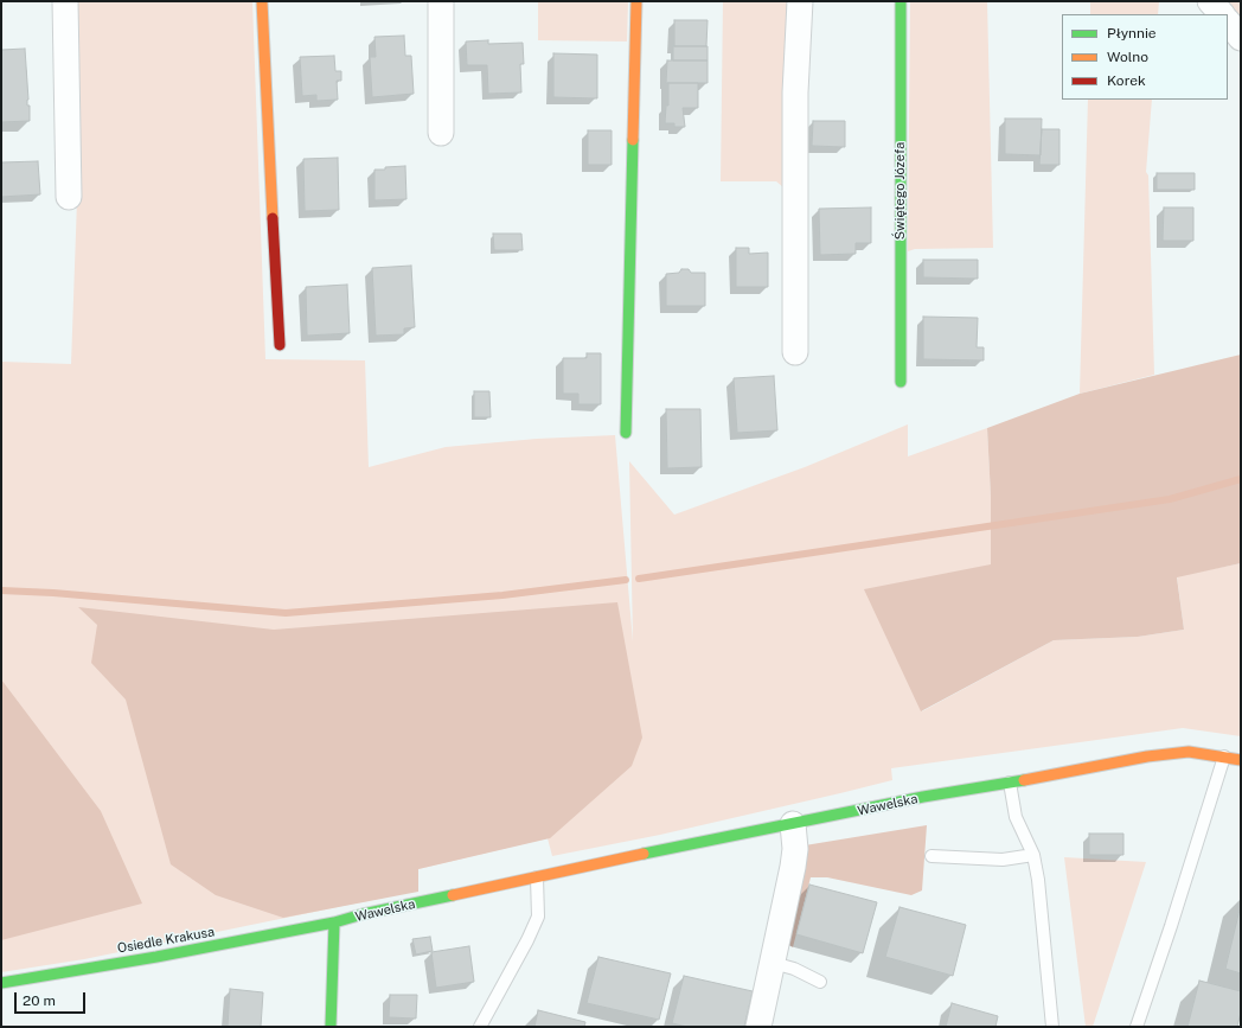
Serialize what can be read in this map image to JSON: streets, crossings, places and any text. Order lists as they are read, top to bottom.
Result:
{
  "streets": {
    "street": ["Świętego Józefa", "Wawelska", "Osiedle Krakusa"]
  },
  "crossings": [
    ["Wawelska", "Osiedle Krakusa"]
  ],
  "legend": ["Płynnie", "Wolno", "Korek"],
  "scale_bar": "20 m"
}
